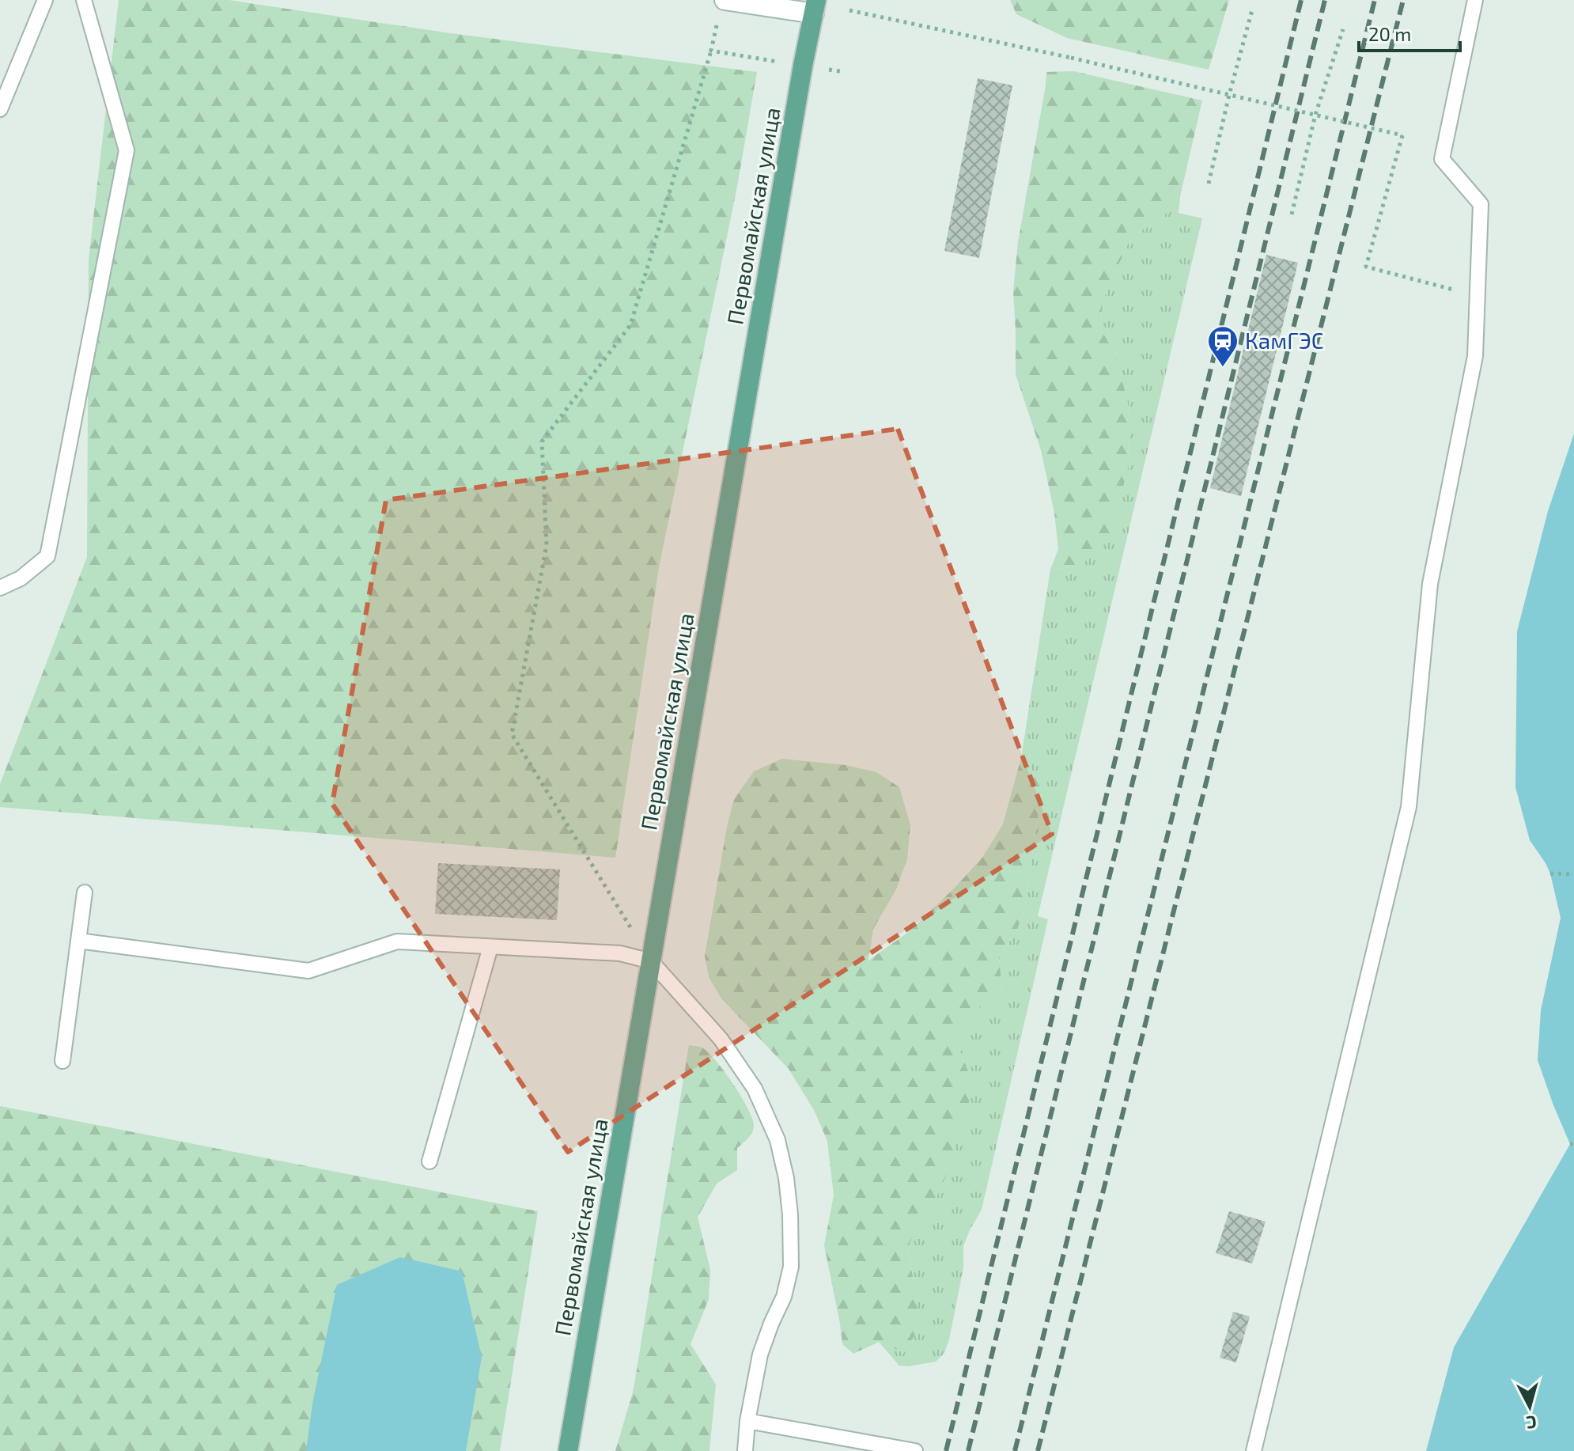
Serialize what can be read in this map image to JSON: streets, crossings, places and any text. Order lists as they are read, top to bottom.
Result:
{
  "streets": {
    "main road": ["Первомайская улица"]
  },
  "places": {
    "station": ["КамГЭС"]
  },
  "scale_bar": "20 m",
  "north": "bottom"
}
